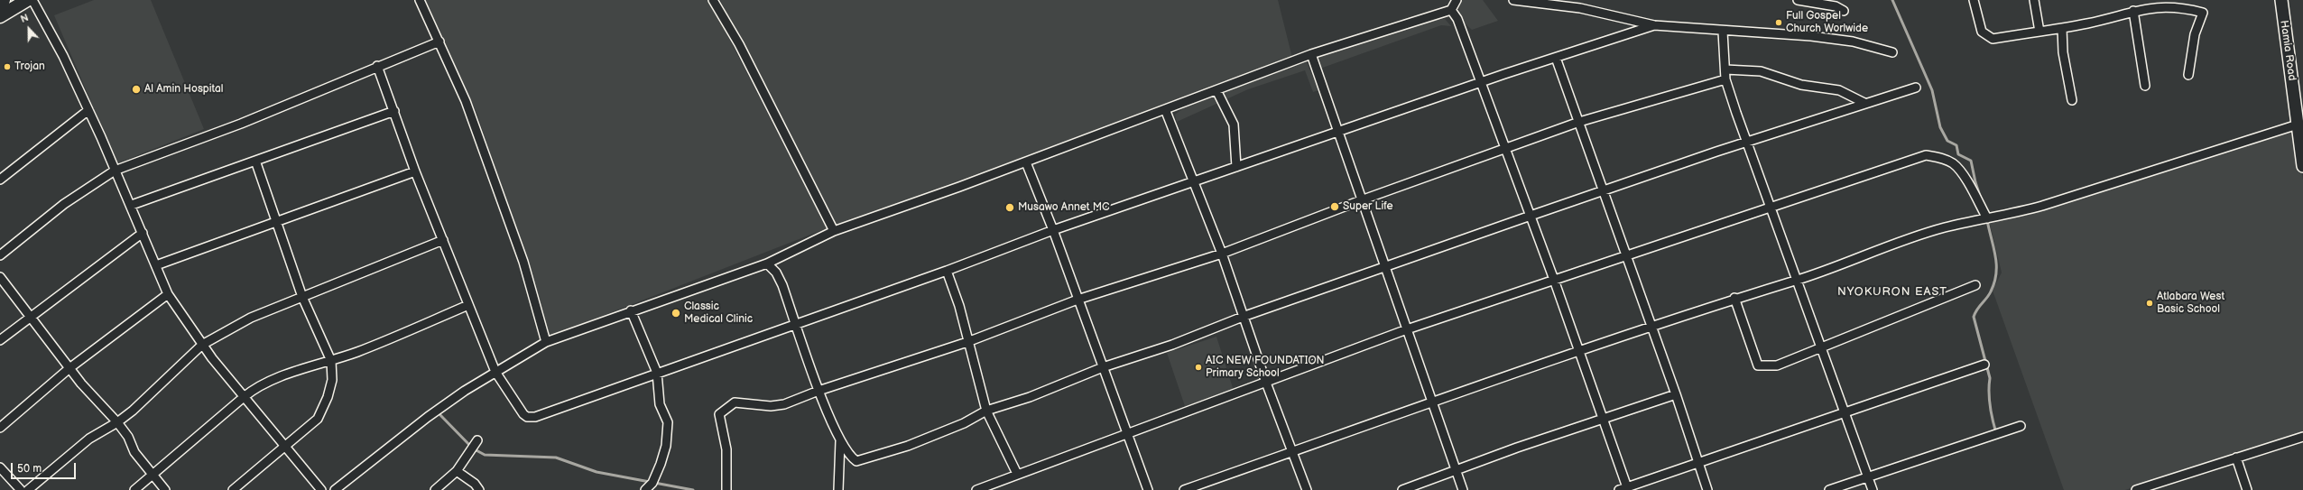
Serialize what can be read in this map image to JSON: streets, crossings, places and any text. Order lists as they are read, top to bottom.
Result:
{
  "streets": {
    "main road": ["Hamia Road"]
  },
  "districts": ["NYOKURON EAST"],
  "places": [
    "Full Gospel Church Worlwide",
    "Trojan",
    "Al Amin Hospital",
    "Super Life",
    "Musawo Annet MC",
    "Atlabara West Basic School",
    "Classic Medical Clinic",
    "AIC NEW FOUNDATION Primary School"
  ],
  "scale_bar": "50 m",
  "north": "top"
}
